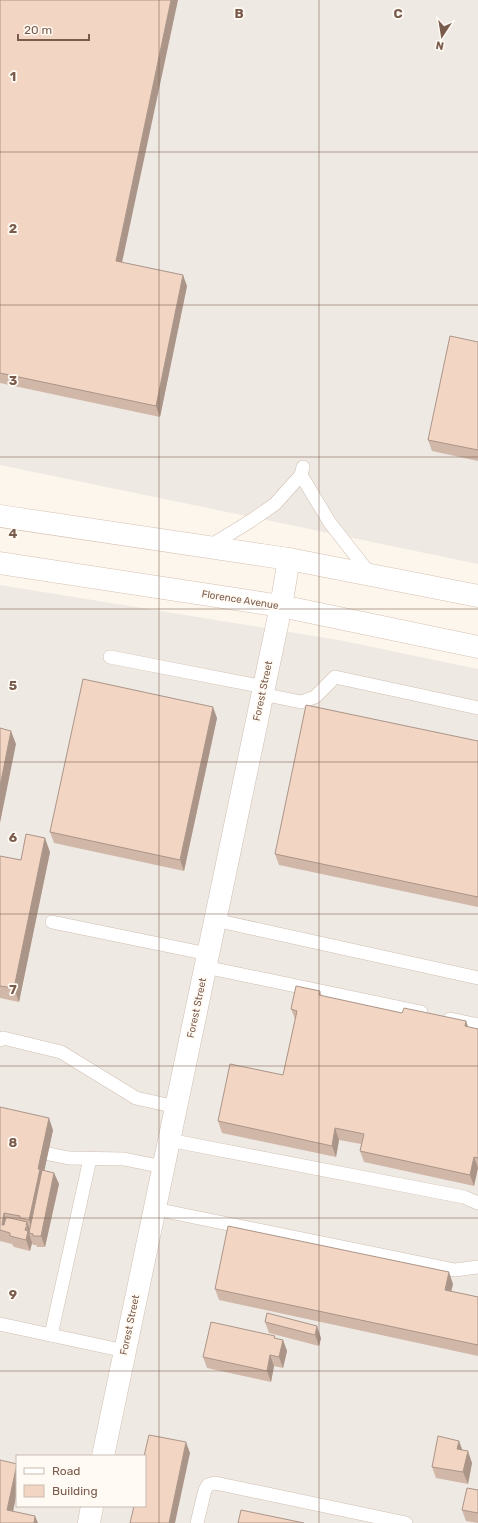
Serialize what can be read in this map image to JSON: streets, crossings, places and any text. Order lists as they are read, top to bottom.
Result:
{
  "streets": {
    "main road": ["Florence Avenue", "Forest Street"]
  },
  "crossings": [
    ["Florence Avenue", "Forest Street"]
  ],
  "legend": ["Road", "Building"],
  "scale_bar": "20 m",
  "north": "bottom",
  "grid": {
    "columns": ["B", "C"],
    "rows": [
      "1",
      "2",
      "3",
      "4",
      "5",
      "6",
      "7",
      "8",
      "9"
    ]
  }
}
